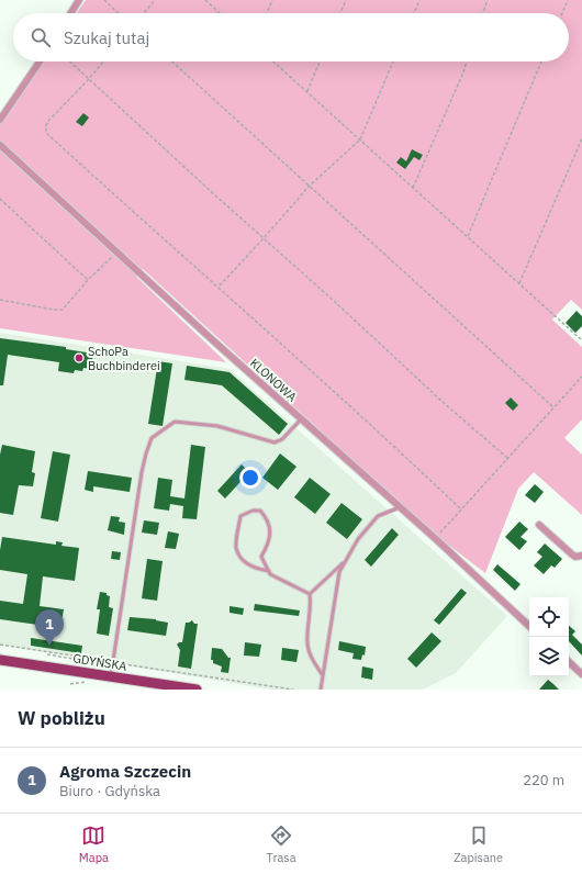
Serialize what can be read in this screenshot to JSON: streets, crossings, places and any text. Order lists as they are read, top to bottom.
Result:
{
  "streets": {
    "main road": ["GDYŃSKA"],
    "street": ["KLONOWA"]
  },
  "places": ["SchoPa Buchbinderei"],
  "page": {
    "search": "Szukaj tutaj",
    "pins": "1",
    "heading": "W pobliżu",
    "list": [
      {
        "mark": "1",
        "name": "Agroma Szczecin",
        "note": "Biuro · Gdyńska",
        "value": "220 m"
      }
    ],
    "nav": ["Mapa", "Trasa", "Zapisane"]
  }
}
